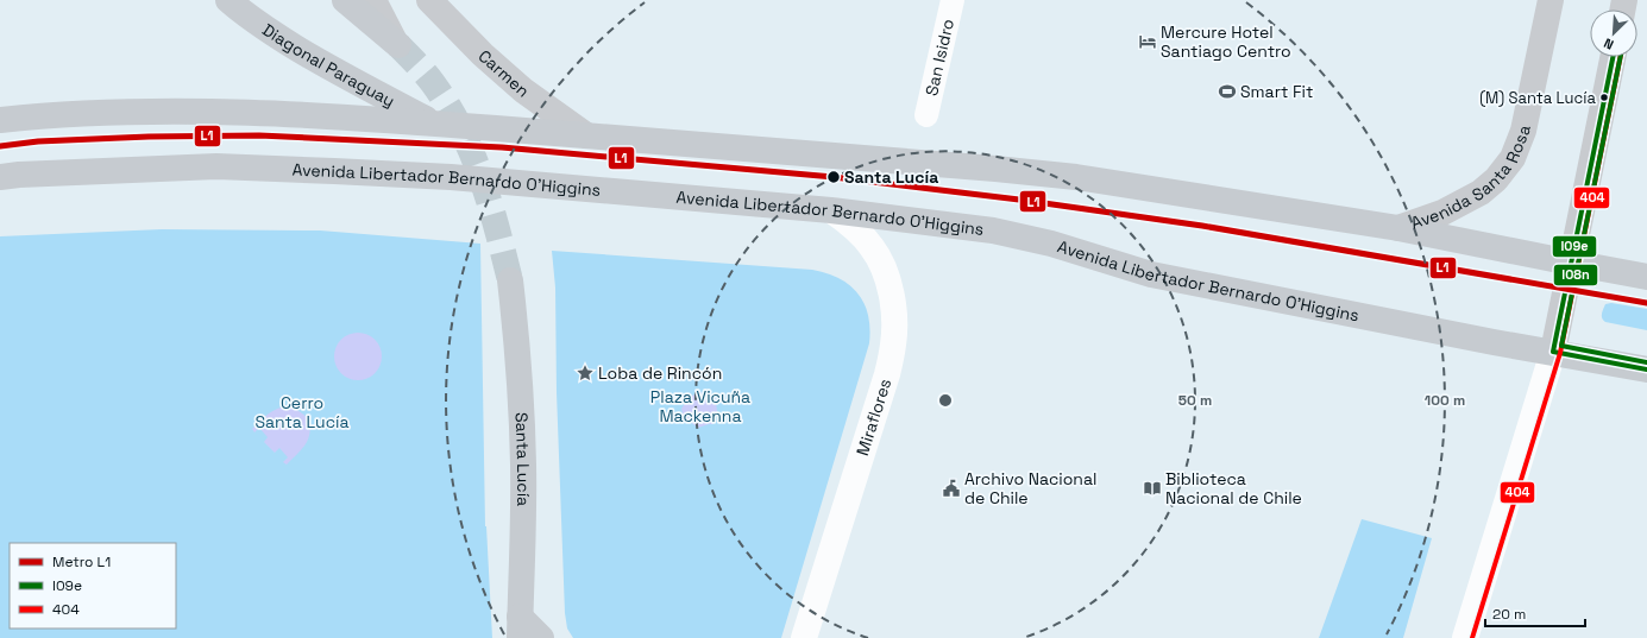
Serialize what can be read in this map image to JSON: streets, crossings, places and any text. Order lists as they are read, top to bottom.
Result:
{
  "streets": {
    "main road": [
      "Diagonal Paraguay",
      "Carmen",
      "Avenida Santa Rosa",
      "Avenida Libertador Bernardo O'Higgins",
      "Santa Lucía"
    ],
    "street": ["San Isidro", "Miraflores"]
  },
  "crossings": [
    ["Avenida Libertador Bernardo O'Higgins", "Miraflores"]
  ],
  "parks": ["Plaza Vicuña Mackenna", "Cerro Santa Lucía"],
  "places": {
    "hotel": ["Mercure Hotel Santiago Centro"],
    "sports": ["Smart Fit"],
    "other": ["(M) Santa Lucía", "Santa Lucía"],
    "place": ["Loba de Rincón"],
    "public building": ["Archivo Nacional de Chile"],
    "library": ["Biblioteca Nacional de Chile"]
  },
  "lines": [
    "transit line I09e",
    "transit line 404",
    "transit line I08n",
    "metro line L1"
  ],
  "legend": ["Metro L1", "I09e", "404"],
  "scale_bar": "20 m",
  "north": "bottom left",
  "rings": ["50 m", "100 m"]
}
